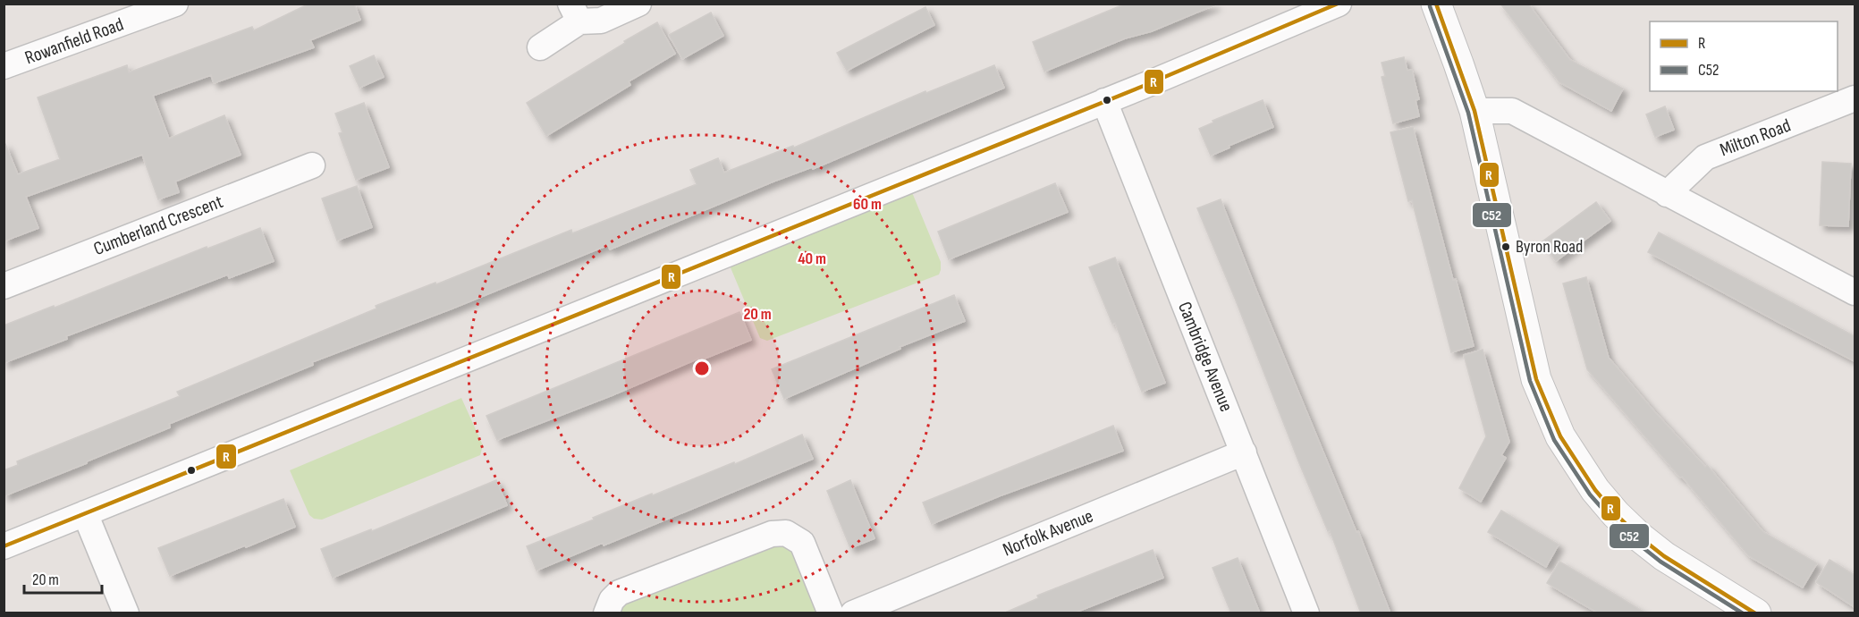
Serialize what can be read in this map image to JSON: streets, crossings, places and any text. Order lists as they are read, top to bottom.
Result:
{
  "streets": {
    "street": [
      "Rowanfield Road",
      "Milton Road",
      "Cumberland Crescent",
      "Cambridge Avenue",
      "Norfolk Avenue"
    ]
  },
  "crossings": [
    ["Cambridge Avenue", "Norfolk Avenue"]
  ],
  "places": ["Byron Road"],
  "lines": ["transit line R", "transit line C52"],
  "legend": ["R", "C52"],
  "scale_bar": "20 m",
  "rings": ["60 m", "40 m", "20 m"]
}
